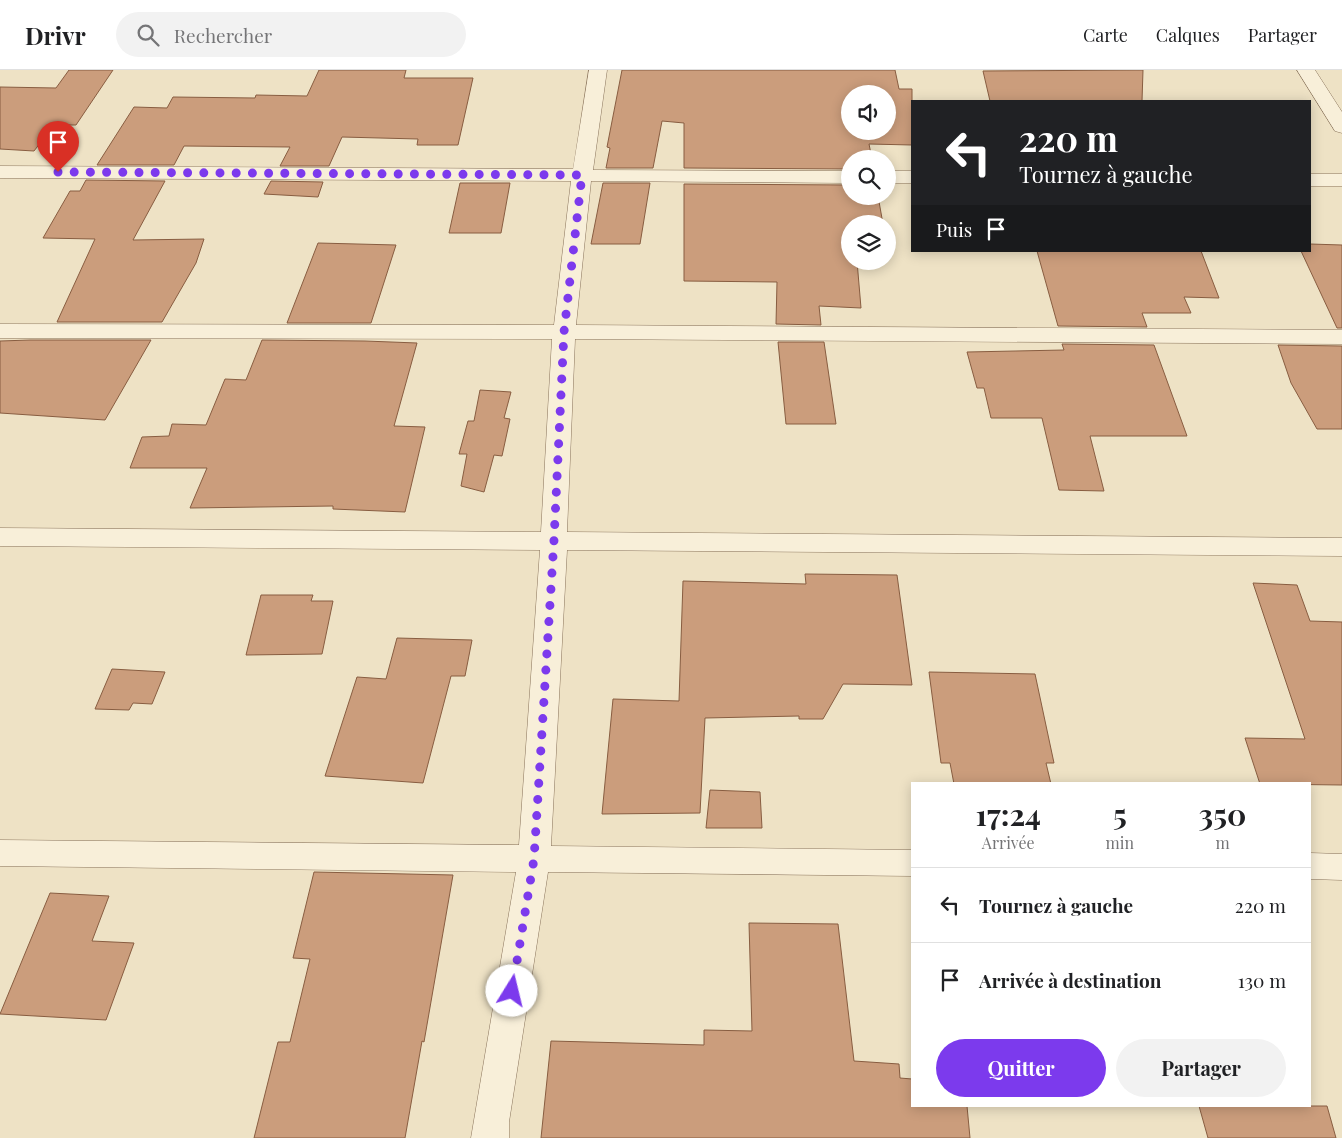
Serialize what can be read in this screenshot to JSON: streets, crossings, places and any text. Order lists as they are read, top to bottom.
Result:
{
  "page": {
    "header": "Drivr",
    "search": "Rechercher",
    "nav": ["Carte", "Calques", "Partager"],
    "turn": ["220 m", "Tournez à gauche"],
    "then": "Puis",
    "eta": [
      "17:24",
      "Arrivée",
      "5",
      "min",
      "350",
      "m"
    ],
    "list": [
      {
        "name": "Tournez à gauche",
        "value": "220 m"
      },
      {
        "name": "Arrivée à destination",
        "value": "130 m"
      }
    ],
    "buttons": ["Quitter", "Partager"]
  }
}
